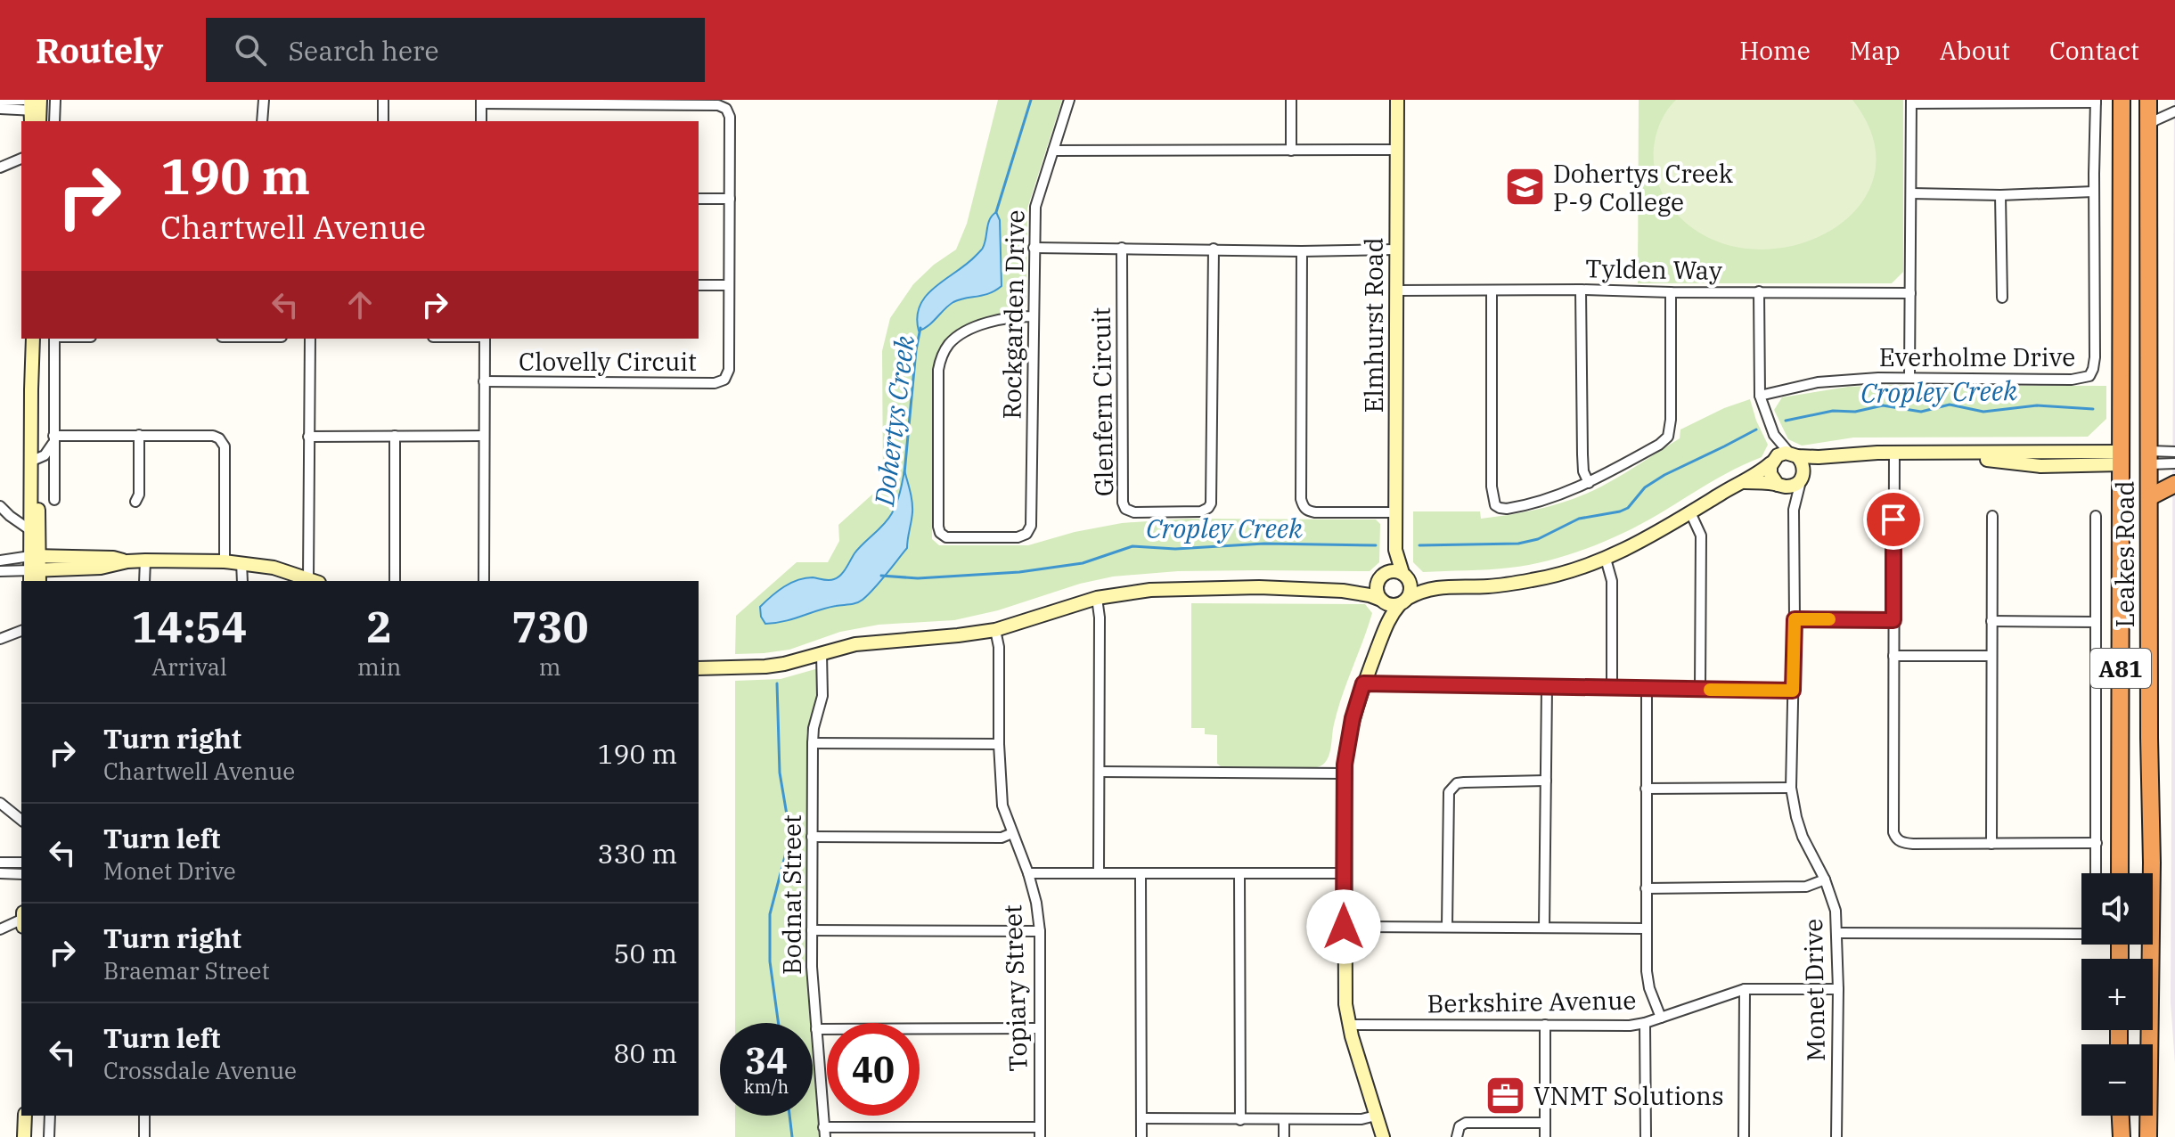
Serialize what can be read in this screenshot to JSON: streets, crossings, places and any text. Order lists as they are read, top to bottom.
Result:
{
  "streets": {
    "highway": ["Leakes Road", "A81"],
    "street": [
      "Tylden Way",
      "Rockgarden Drive",
      "Elmhurst Road",
      "Everholme Drive",
      "Clovelly Circuit",
      "Glenfern Circuit",
      "Bodnat Street",
      "Topiary Street",
      "Monet Drive",
      "Berkshire Avenue"
    ]
  },
  "crossings": [
    ["Tylden Way", "Elmhurst Road"],
    ["Monet Drive", "Berkshire Avenue"]
  ],
  "water": ["Cropley Creek", "Dohertys Creek"],
  "places": {
    "school or university": ["Dohertys Creek P-9 College"],
    "office": ["VNMT Solutions"]
  },
  "page": {
    "header": "Routely",
    "search": "Search here",
    "nav": [
      "Home",
      "Map",
      "About",
      "Contact"
    ],
    "turn": ["190 m", "Chartwell Avenue"],
    "eta": [
      "14:54",
      "Arrival",
      "2",
      "min",
      "730",
      "m"
    ],
    "list": [
      {
        "name": "Turn right",
        "note": "Chartwell Avenue",
        "value": "190 m"
      },
      {
        "name": "Turn left",
        "note": "Monet Drive",
        "value": "330 m"
      },
      {
        "name": "Turn right",
        "note": "Braemar Street",
        "value": "50 m"
      },
      {
        "name": "Turn left",
        "note": "Crossdale Avenue",
        "value": "80 m"
      }
    ],
    "map_buttons": ["+", "−"],
    "speed": "34 km/h",
    "limit": "40"
  }
}
